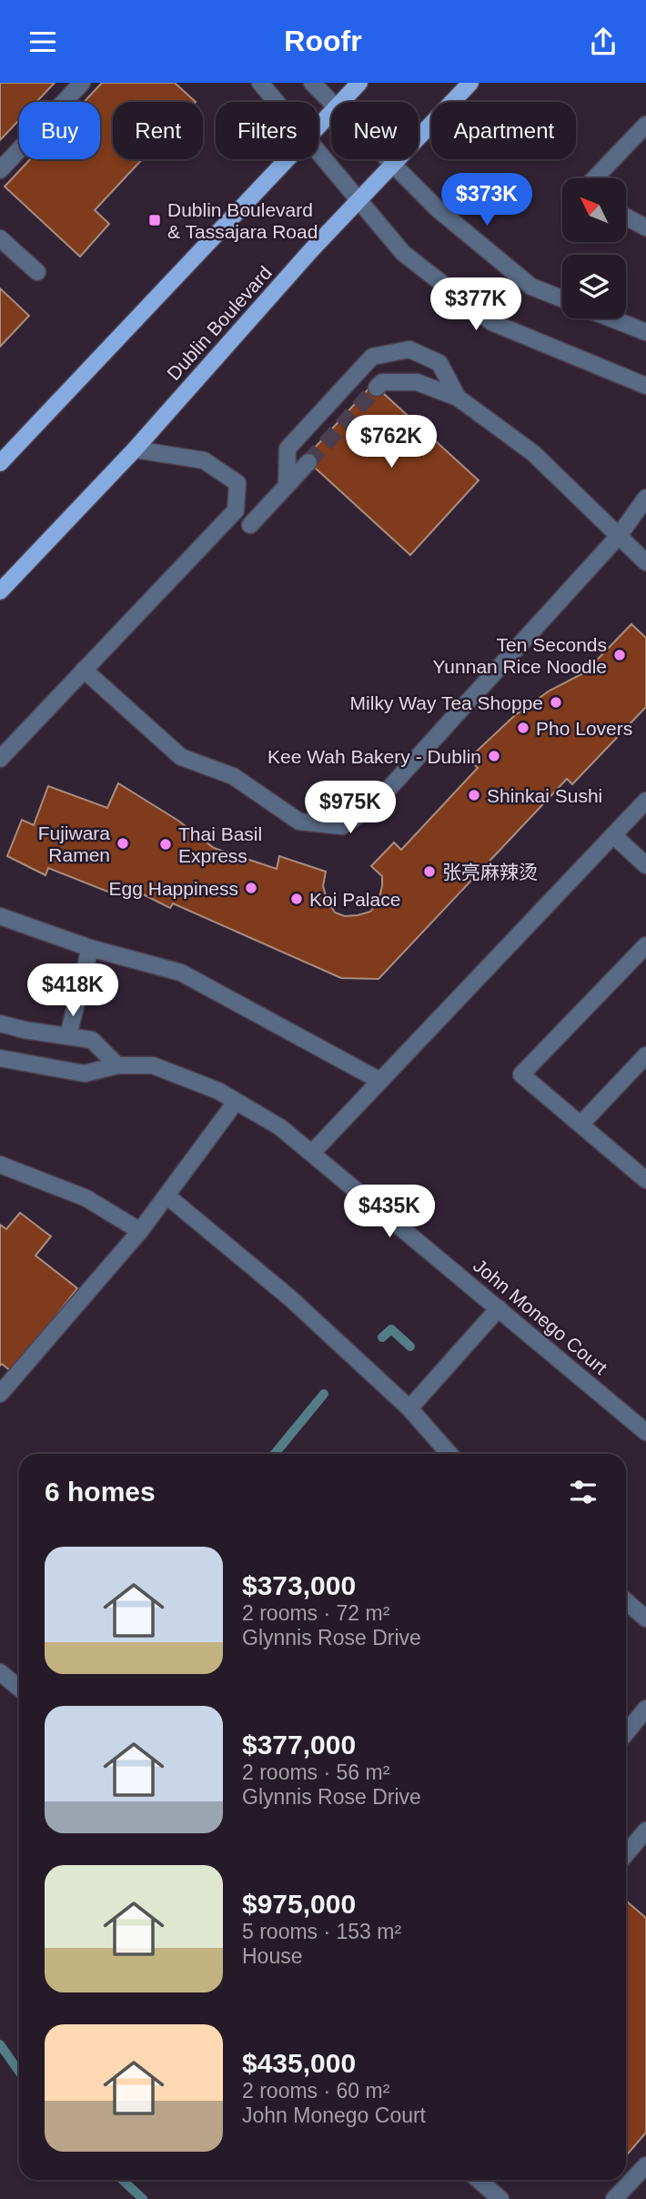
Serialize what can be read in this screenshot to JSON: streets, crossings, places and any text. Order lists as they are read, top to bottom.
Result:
{
  "streets": {
    "main road": ["Dublin Boulevard"],
    "street": ["John Monego Court"]
  },
  "places": {
    "transit": ["Dublin Boulevard & Tassajara Road"],
    "other": [
      "Ten Seconds Yunnan Rice Noodle",
      "Milky Way Tea Shoppe",
      "Pho Lovers",
      "Kee Wah Bakery - Dublin",
      "Shinkai Sushi",
      "Fujiwara Ramen",
      "Thai Basil Express",
      "张亮麻辣烫",
      "Egg Happiness",
      "Koi Palace"
    ]
  },
  "north": "top left",
  "page": {
    "header": "Roofr",
    "chip": [
      "Buy",
      "Rent",
      "Filters",
      "New",
      "Apartment"
    ],
    "price": [
      "$373K",
      "$377K",
      "$762K",
      "$975K",
      "$418K",
      "$435K"
    ],
    "heading": "6 homes",
    "list": [
      {
        "name": "$373,000",
        "note": "2 rooms · 72 m² · Glynnis Rose Drive"
      },
      {
        "name": "$377,000",
        "note": "2 rooms · 56 m² · Glynnis Rose Drive"
      },
      {
        "name": "$975,000",
        "note": "5 rooms · 153 m² · House"
      },
      {
        "name": "$435,000",
        "note": "2 rooms · 60 m² · John Monego Court"
      }
    ]
  }
}
